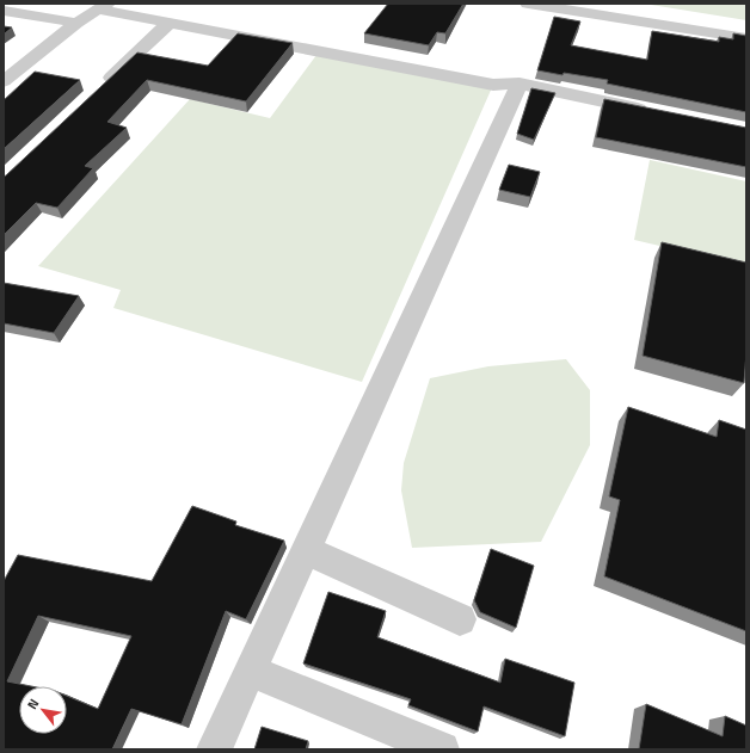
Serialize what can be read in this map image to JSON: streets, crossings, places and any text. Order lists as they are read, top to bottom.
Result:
{
  "north": "top left"
}
